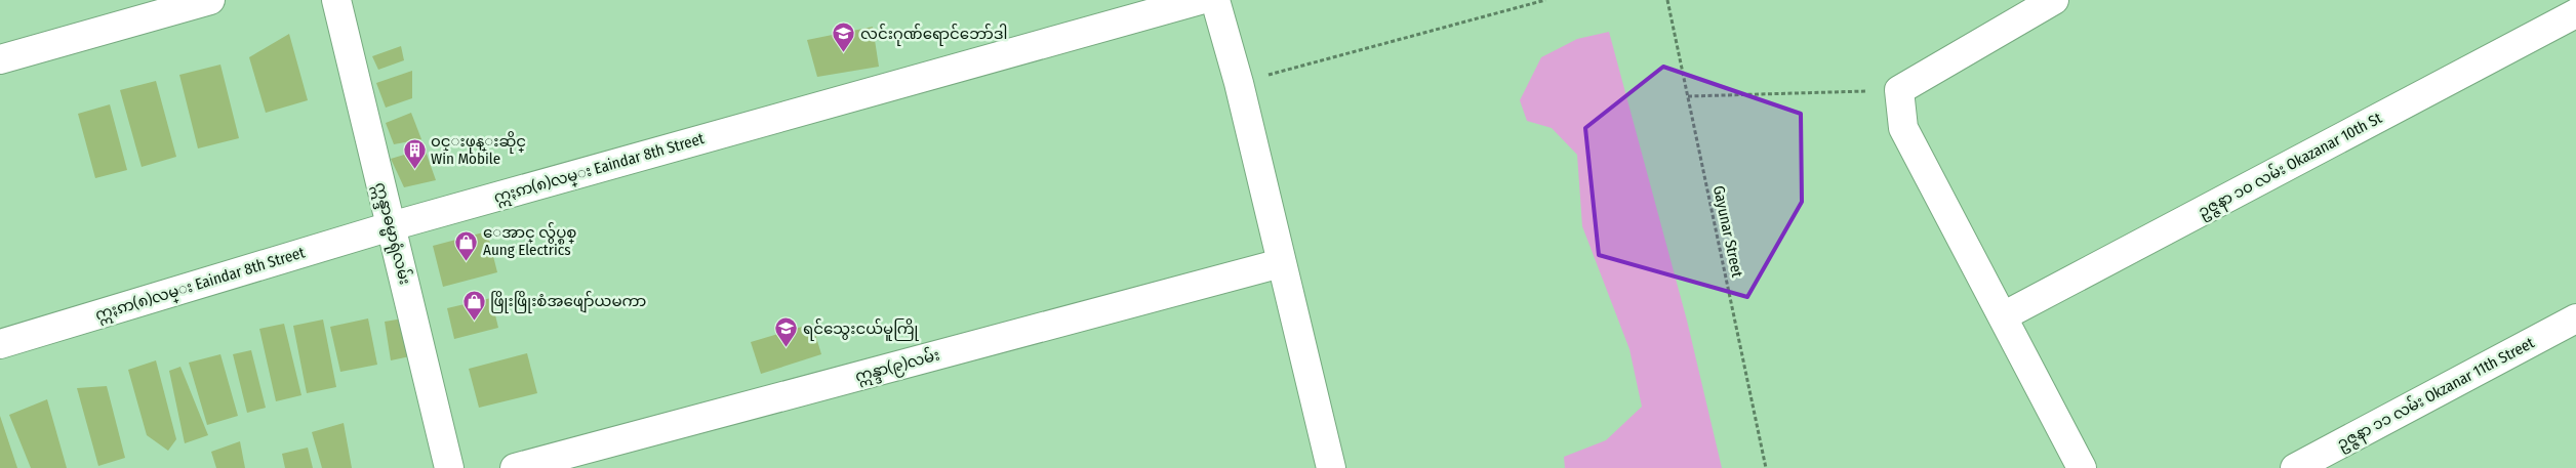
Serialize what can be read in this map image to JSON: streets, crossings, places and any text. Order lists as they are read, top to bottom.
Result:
{
  "streets": {
    "street": [
      "ဥဇ္ဇနာ ၁၀ လမ်း Okazanar 10th St",
      "ဣႏၵာ(၈)လမ္း Eaindar 8th Street",
      "ဣန္ဒာဓမ္မာရုံလမ်း",
      "ဣန္ဒာ(၉)လမ်း",
      "ဥဇ္ဇနာ ၁၁ လမ်း Okzanar 11th Street"
    ],
    "path": ["Gayunar Street"]
  },
  "crossings": [
    ["ဣႏၵာ(၈)လမ္း Eaindar 8th Street", "ဣန္ဒာဓမ္မာရုံလမ်း"]
  ],
  "places": {
    "school or university": ["လင်းဂုဏ်ရောင်ဘော်ဒါ", "ရင်သွေးငယ်မူကြို"],
    "building": ["၀င္းဖုန္းဆိုင္ Win Mobile"],
    "shop": ["ေအာင္ လ်ွပ္စစ္ Aung Electrics", "ဖြိုးဖြိုးစံအဖျော်ယမကာ"]
  }
}
